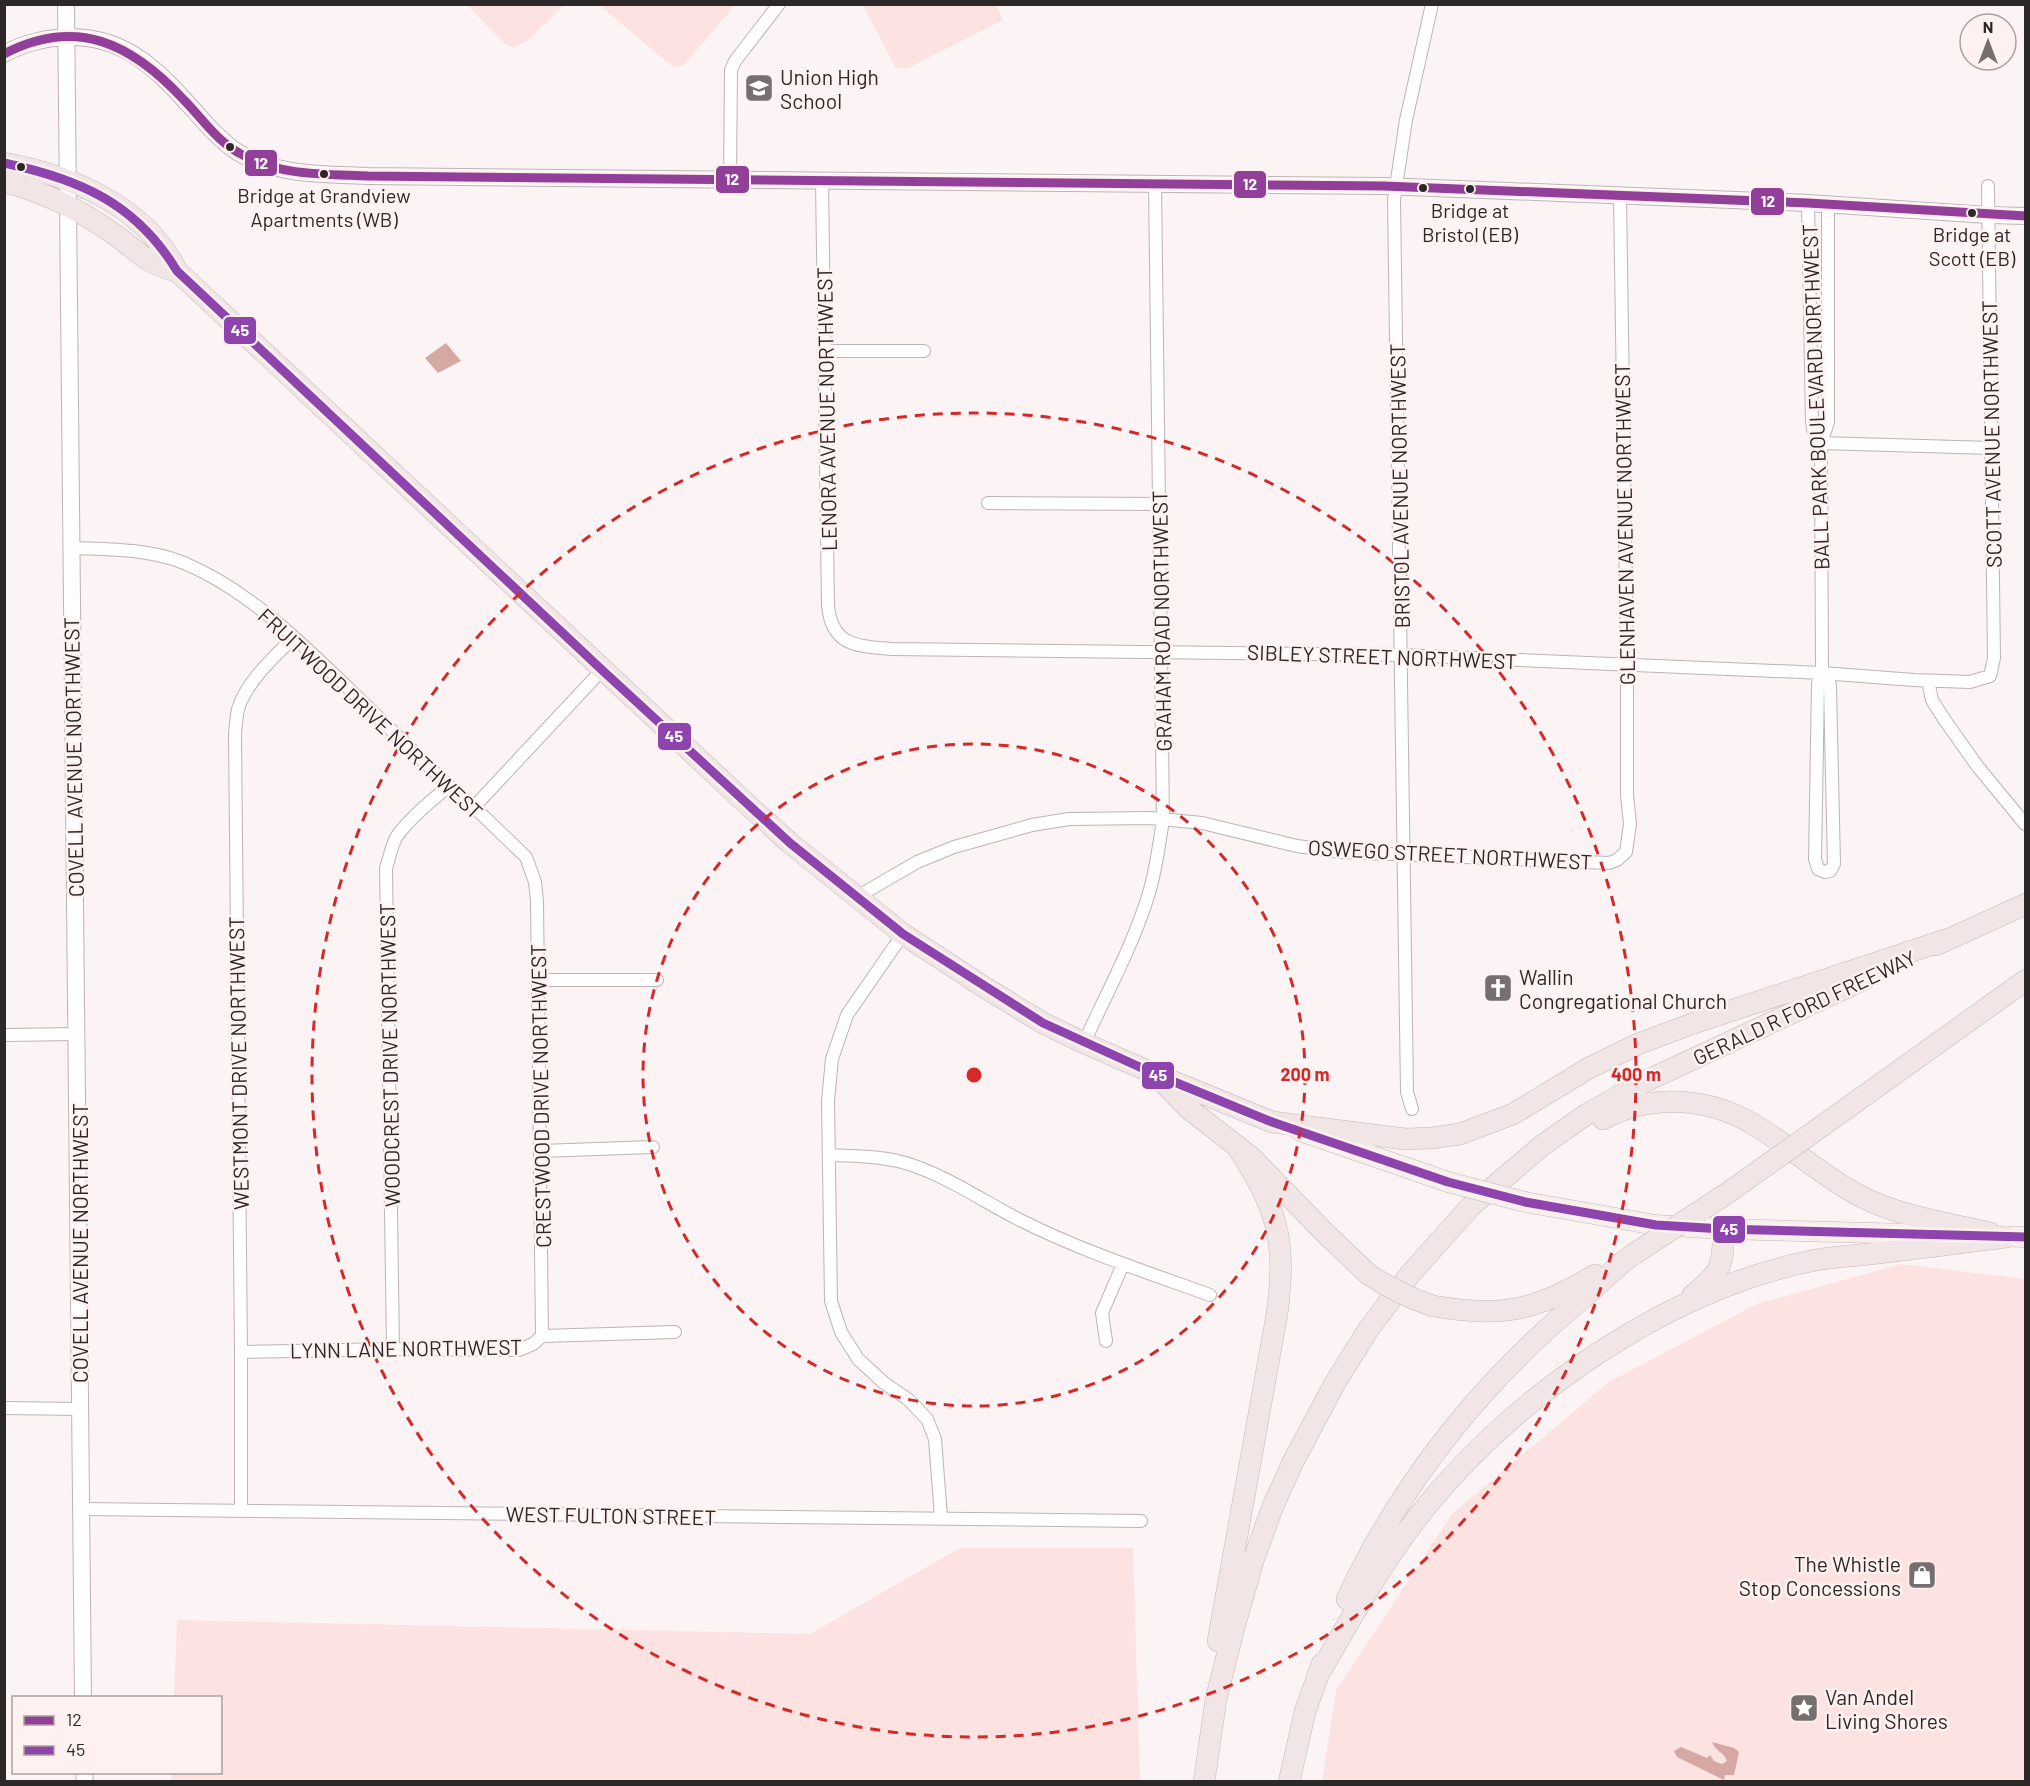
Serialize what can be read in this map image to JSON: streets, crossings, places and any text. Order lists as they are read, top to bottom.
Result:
{
  "streets": {
    "highway": ["GERALD R FORD FREEWAY"],
    "main road": ["COVELL AVENUE NORTHWEST"],
    "street": [
      "BALL PARK BOULEVARD NORTHWEST",
      "LENORA AVENUE NORTHWEST",
      "SCOTT AVENUE NORTHWEST",
      "BRISTOL AVENUE NORTHWEST",
      "GLENHAVEN AVENUE NORTHWEST",
      "GRAHAM ROAD NORTHWEST",
      "SIBLEY STREET NORTHWEST",
      "FRUITWOOD DRIVE NORTHWEST",
      "OSWEGO STREET NORTHWEST",
      "WOODCREST DRIVE NORTHWEST",
      "WESTMONT DRIVE NORTHWEST",
      "CRESTWOOD DRIVE NORTHWEST",
      "LYNN LANE NORTHWEST",
      "WEST FULTON STREET"
    ]
  },
  "crossings": [
    ["BALL PARK BOULEVARD NORTHWEST", "SIBLEY STREET NORTHWEST"],
    ["LENORA AVENUE NORTHWEST", "SIBLEY STREET NORTHWEST"],
    ["SCOTT AVENUE NORTHWEST", "SIBLEY STREET NORTHWEST"],
    ["BRISTOL AVENUE NORTHWEST", "SIBLEY STREET NORTHWEST"],
    ["BRISTOL AVENUE NORTHWEST", "OSWEGO STREET NORTHWEST"],
    ["GLENHAVEN AVENUE NORTHWEST", "SIBLEY STREET NORTHWEST"],
    ["GLENHAVEN AVENUE NORTHWEST", "OSWEGO STREET NORTHWEST"],
    ["GRAHAM ROAD NORTHWEST", "SIBLEY STREET NORTHWEST"],
    ["GRAHAM ROAD NORTHWEST", "OSWEGO STREET NORTHWEST"],
    ["FRUITWOOD DRIVE NORTHWEST", "COVELL AVENUE NORTHWEST"],
    ["FRUITWOOD DRIVE NORTHWEST", "WOODCREST DRIVE NORTHWEST"],
    ["FRUITWOOD DRIVE NORTHWEST", "WESTMONT DRIVE NORTHWEST"],
    ["FRUITWOOD DRIVE NORTHWEST", "CRESTWOOD DRIVE NORTHWEST"],
    ["COVELL AVENUE NORTHWEST", "WEST FULTON STREET"],
    ["WOODCREST DRIVE NORTHWEST", "LYNN LANE NORTHWEST"],
    ["WESTMONT DRIVE NORTHWEST", "LYNN LANE NORTHWEST"],
    ["WESTMONT DRIVE NORTHWEST", "WEST FULTON STREET"],
    ["CRESTWOOD DRIVE NORTHWEST", "LYNN LANE NORTHWEST"]
  ],
  "places": {
    "school or university": ["Union High School"],
    "other": ["Bridge at Grandview Apartments (WB)", "Bridge at Bristol (EB)", "Bridge at Scott (EB)"],
    "church": ["Wallin Congregational Church"],
    "shop": ["The Whistle Stop Concessions"],
    "place": ["Van Andel Living Shores"]
  },
  "lines": ["transit line 12", "transit line 45"],
  "legend": ["12", "45"],
  "north": "top",
  "rings": ["200 m", "400 m"]
}
